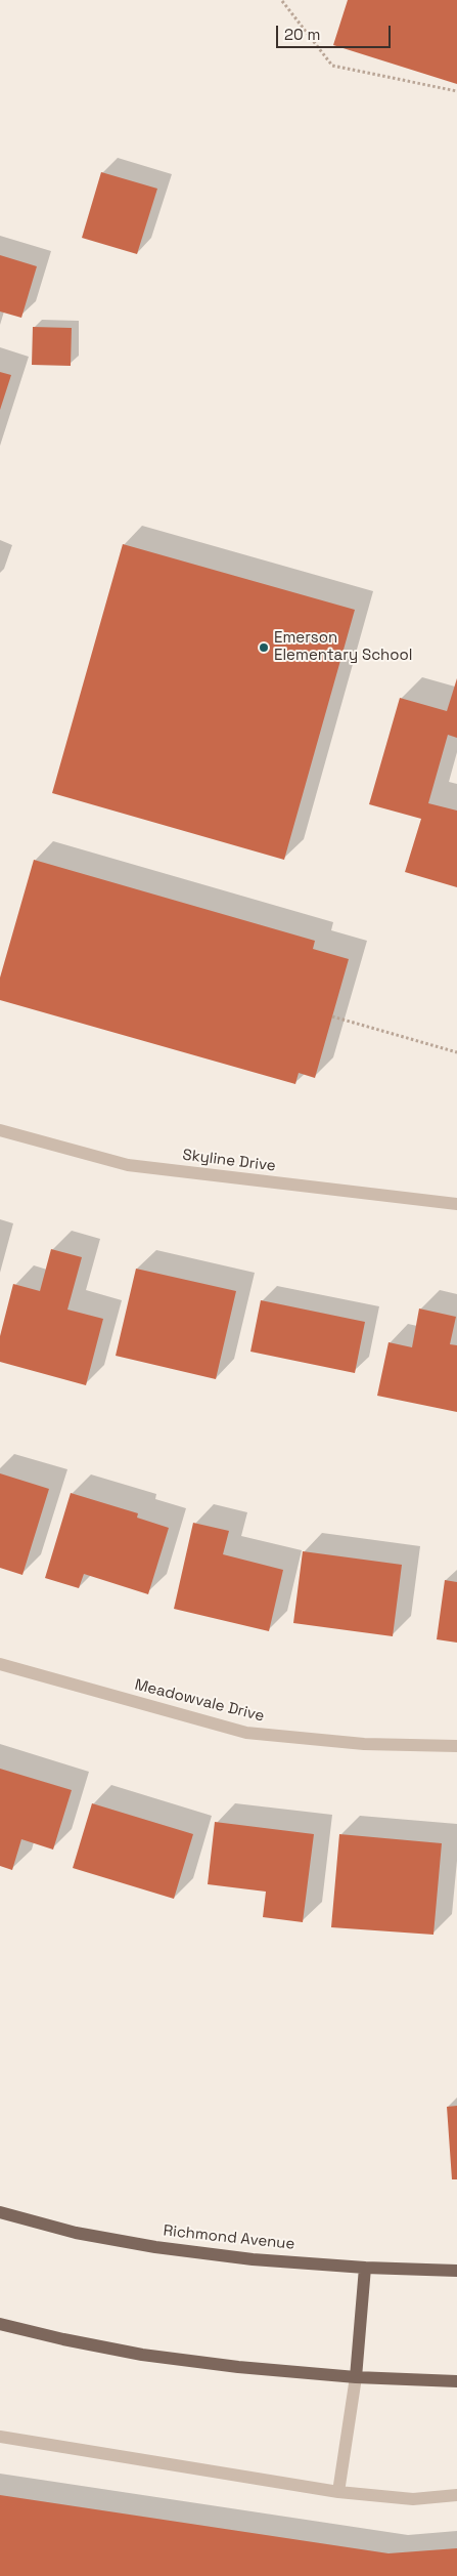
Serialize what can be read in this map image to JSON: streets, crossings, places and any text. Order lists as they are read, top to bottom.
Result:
{
  "streets": {
    "main road": ["Richmond Avenue"],
    "street": ["Skyline Drive", "Meadowvale Drive"]
  },
  "places": ["Emerson Elementary School"],
  "scale_bar": "20 m"
}
